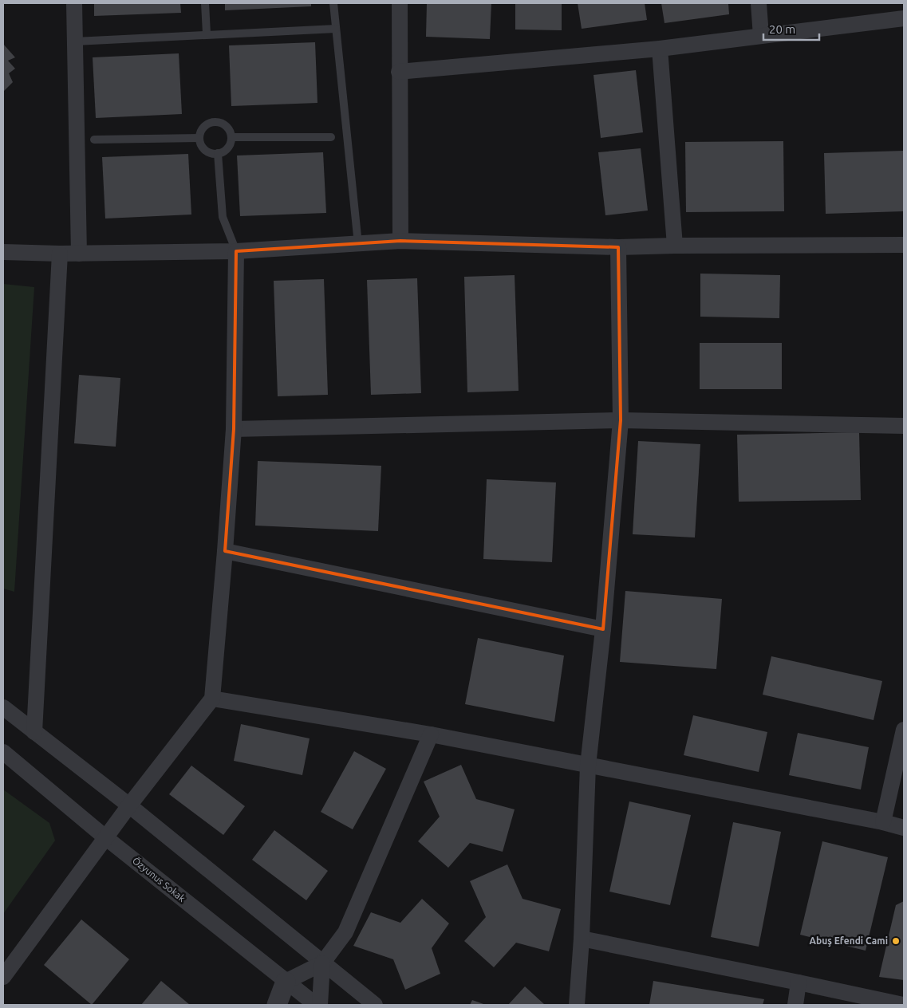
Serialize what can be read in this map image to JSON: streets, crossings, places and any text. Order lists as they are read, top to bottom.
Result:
{
  "streets": {
    "street": ["Özyunus Sokak"]
  },
  "places": ["Abuş Efendi Cami"],
  "scale_bar": "20 m"
}
